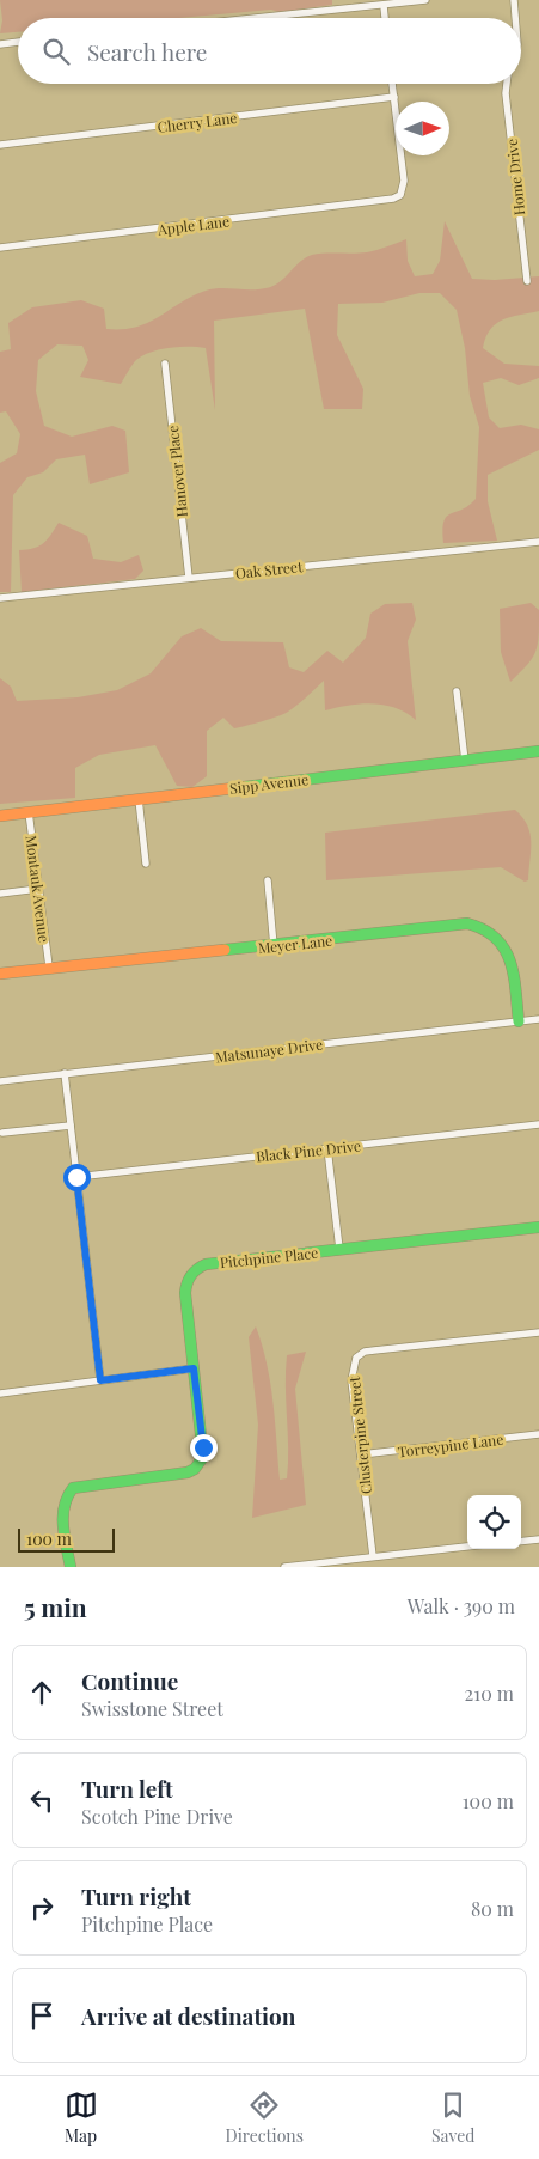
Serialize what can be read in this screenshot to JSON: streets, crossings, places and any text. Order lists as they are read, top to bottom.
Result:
{
  "streets": {
    "street": [
      "Cherry Lane",
      "Home Drive",
      "Apple Lane",
      "Hanover Place",
      "Oak Street",
      "Sipp Avenue",
      "Montauk Avenue",
      "Meyer Lane",
      "Matsunaye Drive",
      "Black Pine Drive",
      "Pitchpine Place",
      "Clusterpine Street",
      "Torreypine Lane"
    ]
  },
  "crossings": [
    ["Cherry Lane", "Apple Lane"],
    ["Hanover Place", "Oak Street"],
    ["Sipp Avenue", "Montauk Avenue"],
    ["Montauk Avenue", "Meyer Lane"],
    ["Meyer Lane", "Matsunaye Drive"],
    ["Clusterpine Street", "Torreypine Lane"]
  ],
  "scale_bar": "100 m",
  "north": "right",
  "page": {
    "search": "Search here",
    "scale": "100 m",
    "heading": ["5 min", "Walk · 390 m"],
    "list": [
      ["Continue", "Swisstone Street", "210 m"],
      ["Turn left", "Scotch Pine Drive", "100 m"],
      ["Turn right", "Pitchpine Place", "80 m"],
      "Arrive at destination"
    ],
    "nav": ["Map", "Directions", "Saved"]
  }
}
